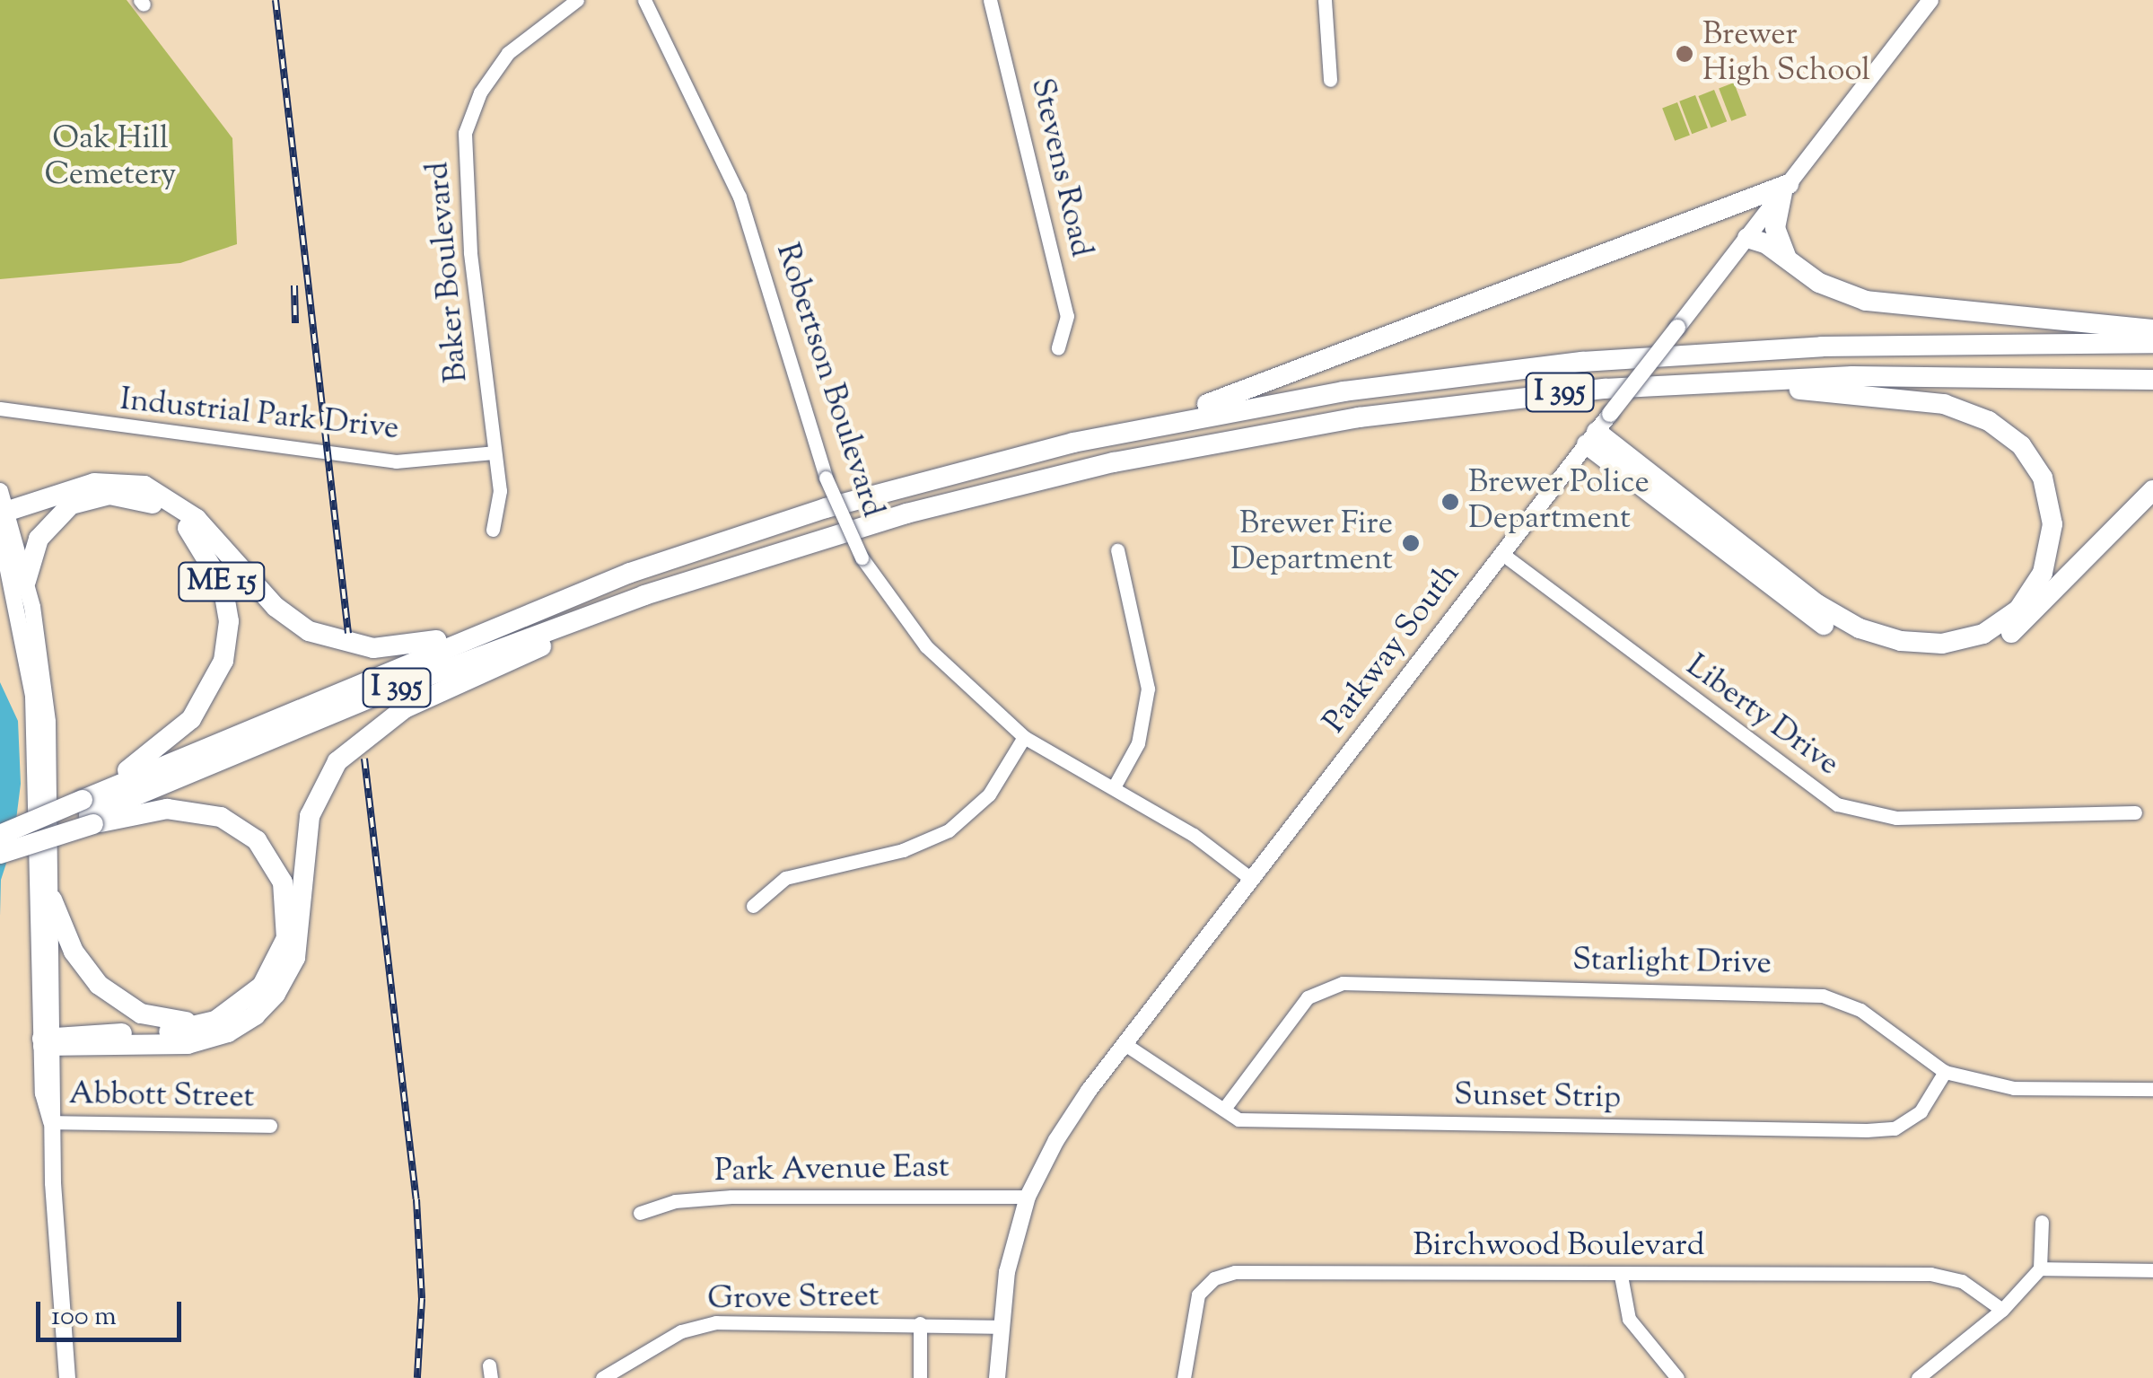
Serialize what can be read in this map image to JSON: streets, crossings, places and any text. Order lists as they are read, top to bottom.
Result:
{
  "streets": {
    "highway": ["I 395", "ME 15"],
    "main road": ["Parkway South"],
    "street": [
      "Stevens Road",
      "Baker Boulevard",
      "Robertson Boulevard",
      "Industrial Park Drive",
      "Liberty Drive",
      "Starlight Drive",
      "Abbott Street",
      "Sunset Strip",
      "Park Avenue East",
      "Birchwood Boulevard",
      "Grove Street"
    ]
  },
  "crossings": [
    ["Baker Boulevard", "Industrial Park Drive"],
    ["Robertson Boulevard", "Parkway South"],
    ["I 395", "ME 15"],
    ["Parkway South", "Liberty Drive"],
    ["Parkway South", "Sunset Strip"],
    ["Parkway South", "Park Avenue East"],
    ["Parkway South", "Grove Street"],
    ["Starlight Drive", "Sunset Strip"]
  ],
  "parks": ["Oak Hill Cemetery"],
  "places": ["Brewer High School", "Brewer Police Department", "Brewer Fire Department"],
  "scale_bar": "100 m"
}
